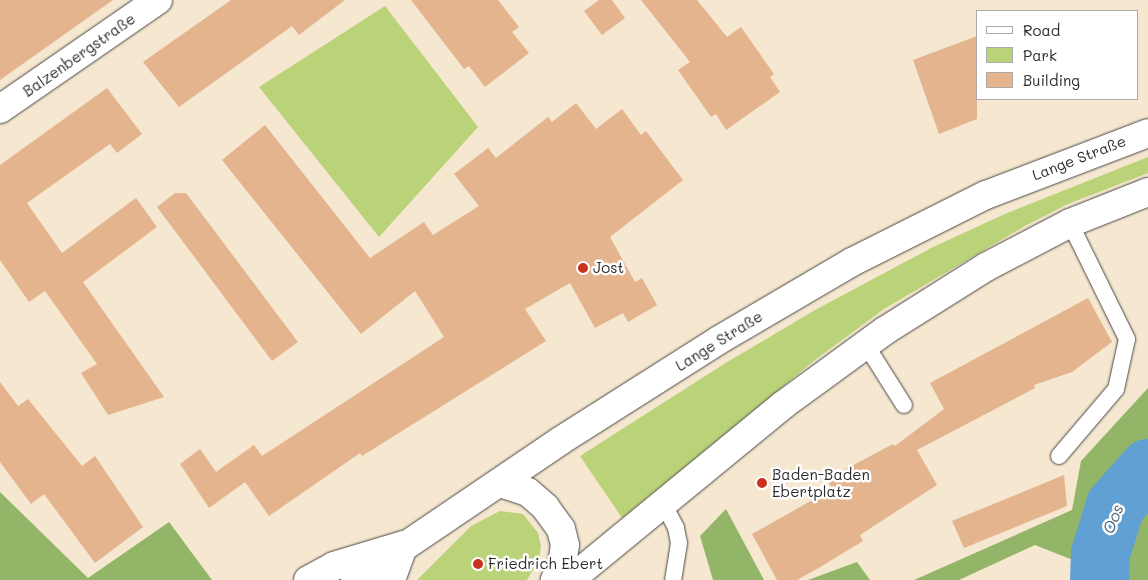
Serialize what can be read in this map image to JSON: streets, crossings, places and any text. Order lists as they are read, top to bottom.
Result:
{
  "streets": {
    "main road": ["Balzenbergstraße", "Lange Straße"]
  },
  "water": ["Oos"],
  "places": ["Jost", "Baden-Baden Ebertplatz", "Friedrich Ebert"],
  "legend": ["Road", "Park", "Building"]
}
